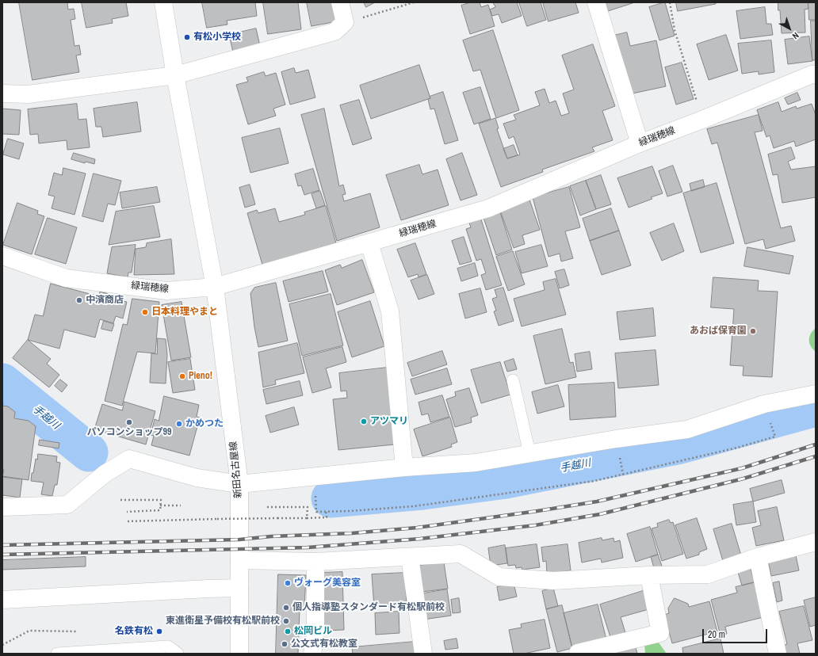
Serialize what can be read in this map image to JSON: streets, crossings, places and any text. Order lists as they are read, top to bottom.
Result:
{
  "streets": {
    "street": ["緑瑞穂線", "新田名古屋線"]
  },
  "crossings": [
    ["緑瑞穂線", "新田名古屋線"]
  ],
  "water": ["手越川"],
  "places": [
    "有松小学校",
    "中濱商店",
    "日本料理やまと",
    "あおば保育園",
    "Pieno!",
    "アツマリ",
    "パソコンショップ99",
    "かめつた",
    "ヴォーグ美容室",
    "個人指導塾スタンダード有松駅前校",
    "東進衛星予備校有松駅前校",
    "名鉄有松",
    "松岡ビル",
    "公文式有松教室"
  ],
  "scale_bar": "20 m",
  "north": "bottom right"
}
